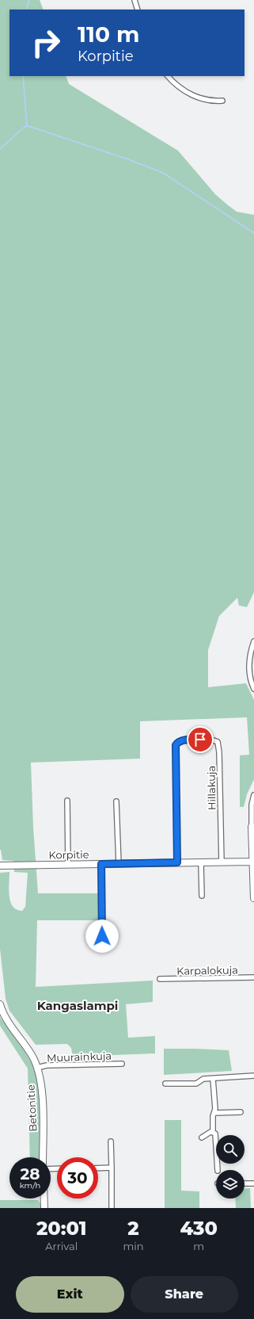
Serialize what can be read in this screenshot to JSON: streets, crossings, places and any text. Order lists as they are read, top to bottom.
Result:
{
  "streets": {
    "street": [
      "Hillakuja",
      "Korpitie",
      "Karpalokuja",
      "Muurainkuja",
      "Betonitie"
    ]
  },
  "crossings": [
    ["Hillakuja", "Korpitie"],
    ["Muurainkuja", "Betonitie"]
  ],
  "districts": ["Kangaslampi"],
  "page": {
    "turn": ["110 m", "Korpitie"],
    "speed": "28 km/h",
    "limit": "30",
    "eta": [
      "20:01",
      "Arrival",
      "2",
      "min",
      "430",
      "m"
    ],
    "buttons": ["Exit", "Share"]
  }
}
